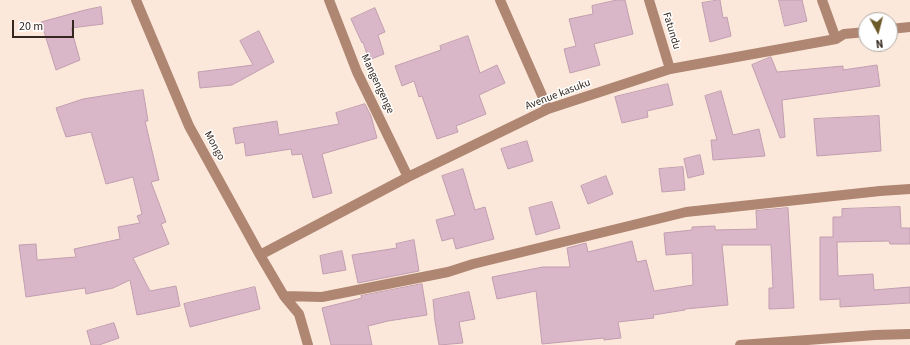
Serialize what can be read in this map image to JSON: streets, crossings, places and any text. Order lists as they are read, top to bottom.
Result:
{
  "streets": {
    "street": [
      "Fatundu",
      "Mangengenge",
      "Avenue kasuku",
      "Mongo"
    ]
  },
  "crossings": [
    ["Fatundu", "Avenue kasuku"],
    ["Mangengenge", "Avenue kasuku"],
    ["Avenue kasuku", "Mongo"]
  ],
  "scale_bar": "20 m",
  "north": "bottom"
}
